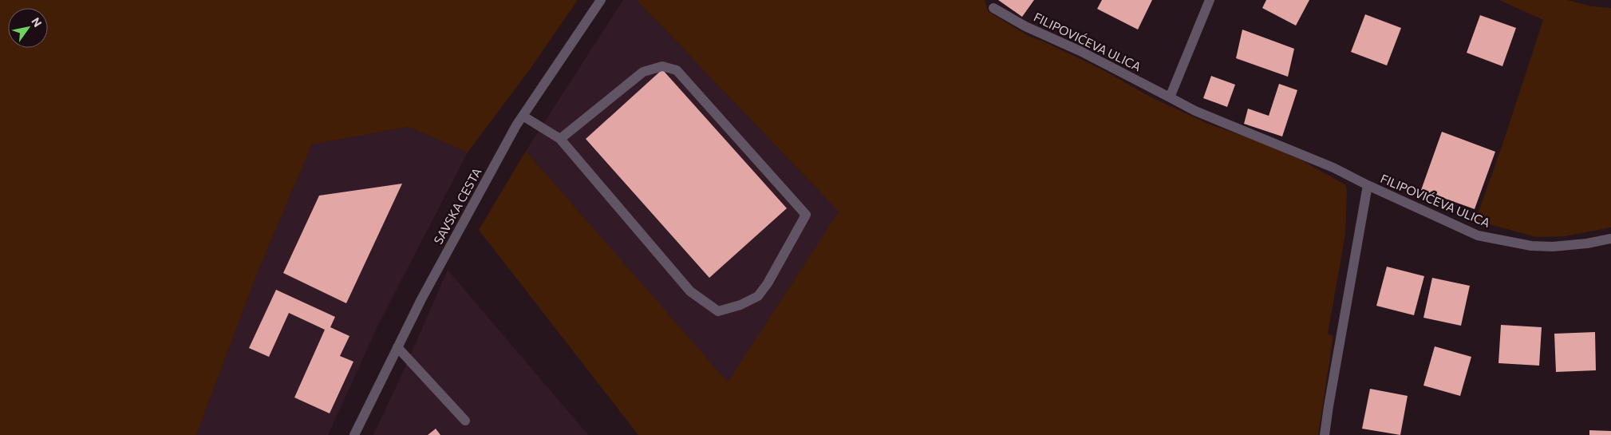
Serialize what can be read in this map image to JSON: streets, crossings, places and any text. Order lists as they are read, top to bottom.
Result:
{
  "streets": {
    "street": ["FILIPOVIĆEVA ULICA", "SAVSKA CESTA"]
  },
  "north": "top right"
}
